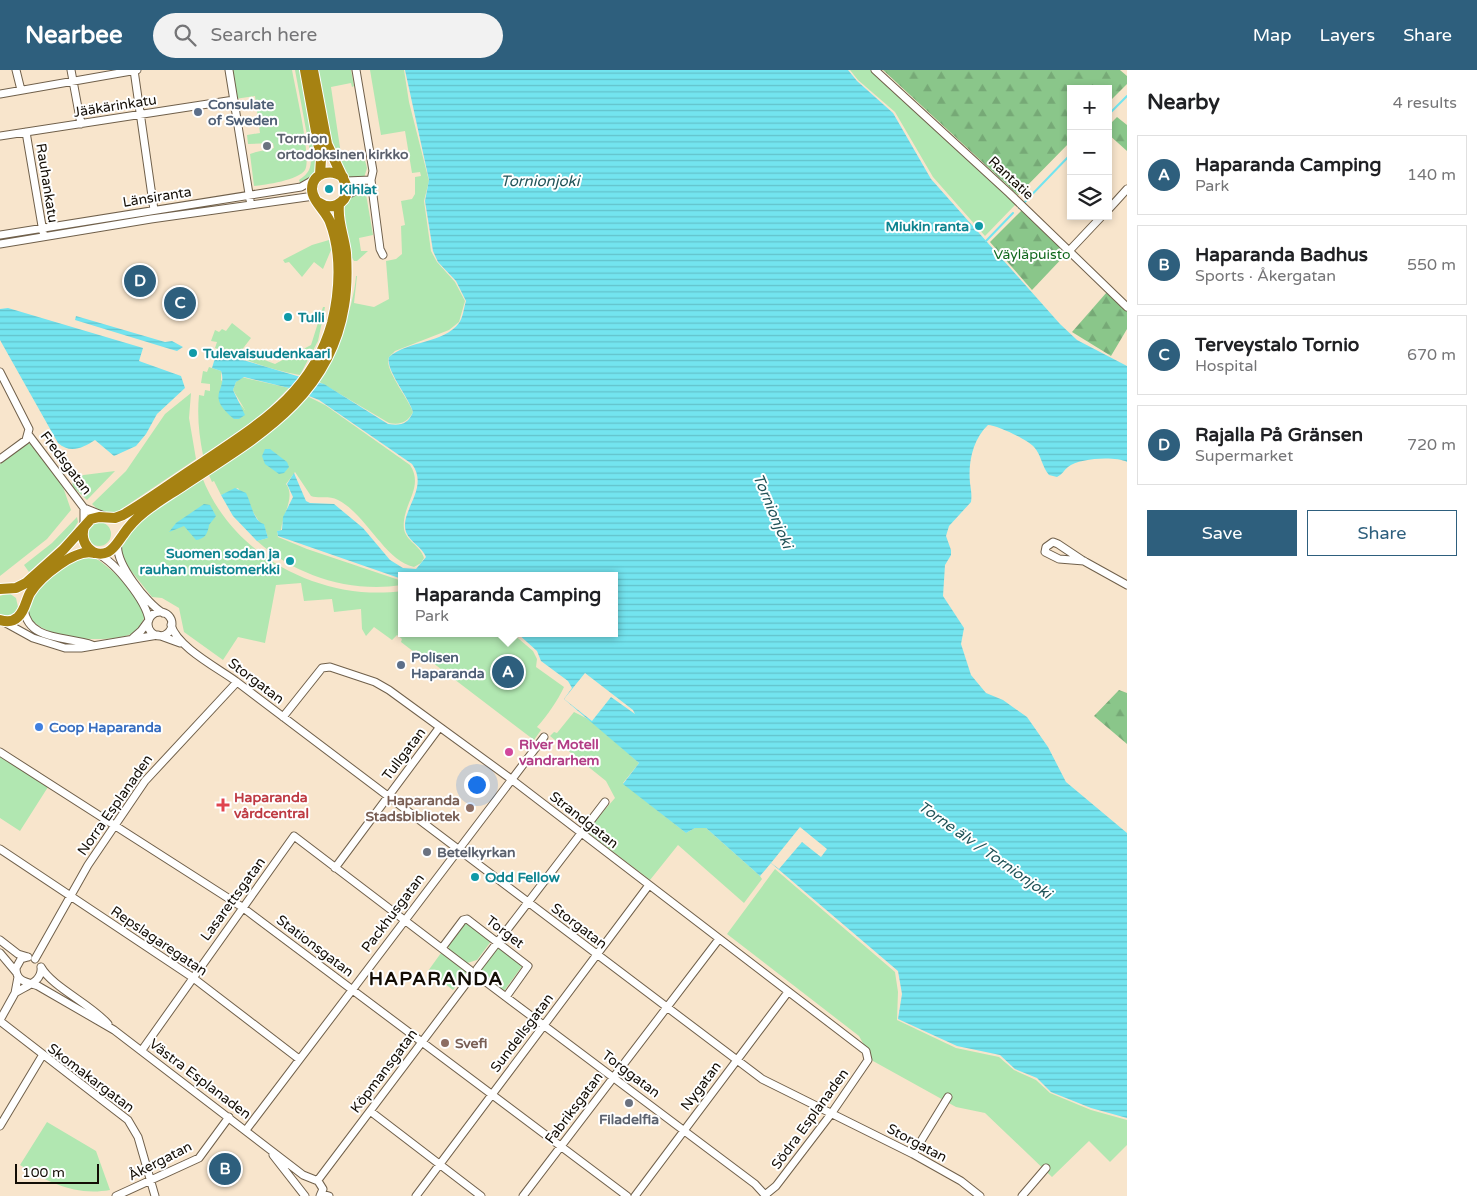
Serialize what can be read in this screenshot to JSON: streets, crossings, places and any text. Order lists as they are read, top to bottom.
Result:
{
  "streets": {
    "street": [
      "Jääkärinkatu",
      "Rantatie",
      "Rauhankatu",
      "Länsiranta",
      "Fredsgatan",
      "Storgatan",
      "Tullgatan",
      "Norra Esplanaden",
      "Strandgatan",
      "Lasarettsgatan",
      "Packhusgatan",
      "Torget",
      "Repslagaregatan",
      "Stationsgatan",
      "Sundellsgatan",
      "Köpmansgatan",
      "Torggatan",
      "Skomakargatan",
      "Västra Esplanaden",
      "Nygatan",
      "Fabriksgatan",
      "Södra Esplanaden",
      "Åkergatan"
    ]
  },
  "crossings": [
    ["Jääkärinkatu", "Rauhankatu"],
    ["Rauhankatu", "Länsiranta"],
    ["Storgatan", "Tullgatan"],
    ["Storgatan", "Norra Esplanaden"],
    ["Storgatan", "Strandgatan"],
    ["Storgatan", "Packhusgatan"],
    ["Storgatan", "Sundellsgatan"],
    ["Storgatan", "Köpmansgatan"],
    ["Storgatan", "Nygatan"],
    ["Storgatan", "Fabriksgatan"],
    ["Storgatan", "Södra Esplanaden"],
    ["Tullgatan", "Strandgatan"],
    ["Tullgatan", "Torggatan"],
    ["Norra Esplanaden", "Repslagaregatan"],
    ["Norra Esplanaden", "Stationsgatan"],
    ["Norra Esplanaden", "Västra Esplanaden"],
    ["Strandgatan", "Packhusgatan"],
    ["Strandgatan", "Sundellsgatan"],
    ["Strandgatan", "Köpmansgatan"],
    ["Strandgatan", "Nygatan"],
    ["Strandgatan", "Fabriksgatan"],
    ["Strandgatan", "Södra Esplanaden"],
    ["Lasarettsgatan", "Repslagaregatan"],
    ["Lasarettsgatan", "Stationsgatan"],
    ["Lasarettsgatan", "Torggatan"],
    ["Lasarettsgatan", "Västra Esplanaden"],
    ["Packhusgatan", "Repslagaregatan"],
    ["Packhusgatan", "Stationsgatan"],
    ["Packhusgatan", "Torggatan"],
    ["Packhusgatan", "Västra Esplanaden"],
    ["Torget", "Köpmansgatan"],
    ["Torget", "Torggatan"],
    ["Stationsgatan", "Sundellsgatan"],
    ["Stationsgatan", "Köpmansgatan"],
    ["Stationsgatan", "Fabriksgatan"],
    ["Sundellsgatan", "Torggatan"],
    ["Köpmansgatan", "Torggatan"],
    ["Köpmansgatan", "Västra Esplanaden"],
    ["Torggatan", "Nygatan"],
    ["Torggatan", "Fabriksgatan"],
    ["Torggatan", "Södra Esplanaden"],
    ["Skomakargatan", "Åkergatan"],
    ["Västra Esplanaden", "Åkergatan"]
  ],
  "districts": ["HAPARANDA"],
  "water": ["Tornionjoki", "Torne älv / Tornionjoki"],
  "parks": ["Väyläpuisto"],
  "places": {
    "other": [
      "Consulate of Sweden",
      "Tornion ortodoksinen kirkko",
      "Kihlat",
      "Miukin ranta",
      "Tulli",
      "Tulevaisuudenkaari",
      "Suomen sodan ja rauhan muistomerkki",
      "Polisen Haparanda",
      "Coop Haparanda",
      "River Motell vandrarhem",
      "Haparanda Stadsbibliotek",
      "Betelkyrkan",
      "Odd Fellow",
      "Svefi",
      "Filadelfia"
    ],
    "health": ["Haparanda vårdcentral"]
  },
  "scale_bar": "100 m",
  "page": {
    "header": "Nearbee",
    "search": "Search here",
    "nav": ["Map", "Layers", "Share"],
    "heading": ["Nearby", "4 results"],
    "map_buttons": ["+", "−"],
    "list": [
      {
        "mark": "A",
        "name": "Haparanda Camping",
        "note": "Park",
        "value": "140 m"
      },
      {
        "mark": "B",
        "name": "Haparanda Badhus",
        "note": "Sports · Åkergatan",
        "value": "550 m"
      },
      {
        "mark": "C",
        "name": "Terveystalo Tornio",
        "note": "Hospital",
        "value": "670 m"
      },
      {
        "mark": "D",
        "name": "Rajalla På Gränsen",
        "note": "Supermarket",
        "value": "720 m"
      }
    ],
    "pins": [
      "D",
      "C",
      "A",
      "B"
    ],
    "buttons": ["Save", "Share"],
    "popup": ["Haparanda Camping", "Park"],
    "scale": "100 m"
  }
}
